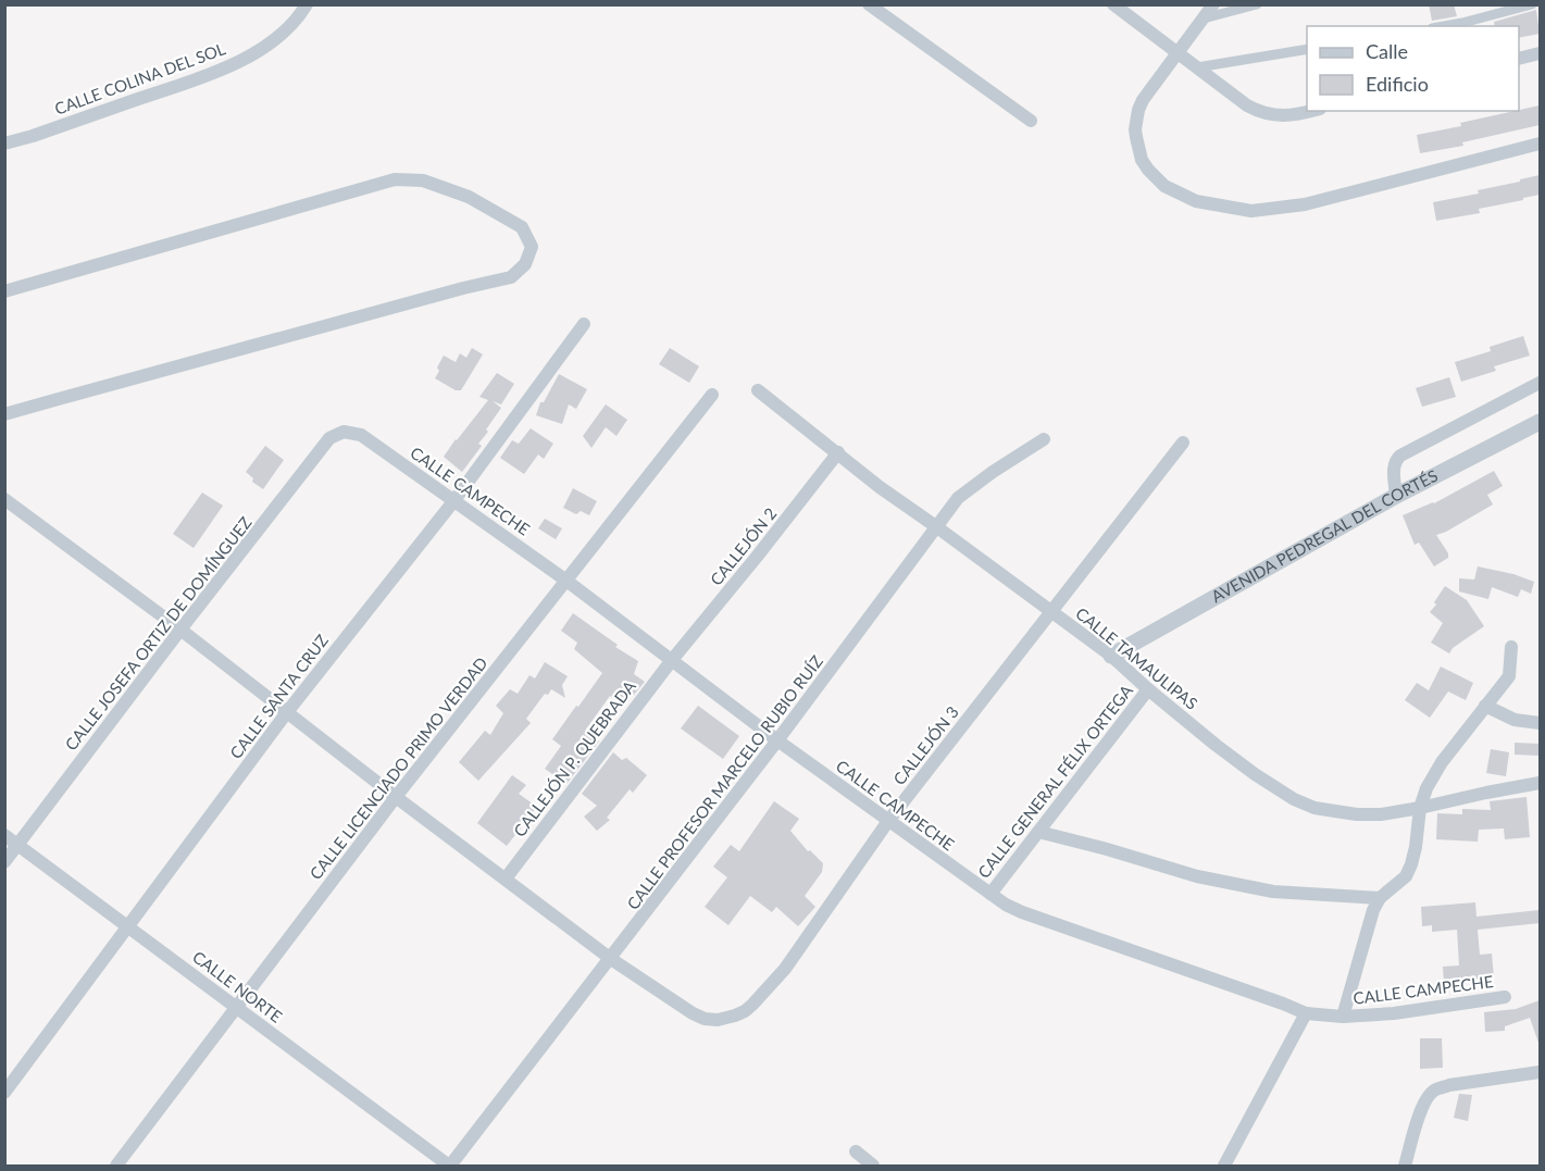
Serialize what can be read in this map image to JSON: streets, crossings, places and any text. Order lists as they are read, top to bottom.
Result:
{
  "streets": {
    "street": [
      "CALLE COLINA DEL SOL",
      "CALLE CAMPECHE",
      "AVENIDA PEDREGAL DEL CORTÉS",
      "CALLEJÓN 2",
      "CALLE JOSEFA ORTIZ DE DOMÍNGUEZ",
      "CALLE TAMAULIPAS",
      "CALLE SANTA CRUZ",
      "CALLEJÓN 3",
      "CALLEJÓN P. QUEBRADA",
      "CALLE LICENCIADO PRIMO VERDAD",
      "CALLE GENERAL FÉLIX ORTEGA",
      "CALLE PROFESOR MARCELO RUBIO RUÍZ",
      "CALLE NORTE"
    ]
  },
  "crossings": [
    ["CALLE CAMPECHE", "CALLEJÓN 2"],
    ["CALLE CAMPECHE", "CALLE JOSEFA ORTIZ DE DOMÍNGUEZ"],
    ["CALLE CAMPECHE", "CALLE SANTA CRUZ"],
    ["CALLE CAMPECHE", "CALLEJÓN 3"],
    ["CALLE CAMPECHE", "CALLEJÓN P. QUEBRADA"],
    ["CALLE CAMPECHE", "CALLE LICENCIADO PRIMO VERDAD"],
    ["CALLE CAMPECHE", "CALLE GENERAL FÉLIX ORTEGA"],
    ["CALLE CAMPECHE", "CALLE PROFESOR MARCELO RUBIO RUÍZ"],
    ["AVENIDA PEDREGAL DEL CORTÉS", "CALLE TAMAULIPAS"],
    ["CALLEJÓN 2", "CALLE TAMAULIPAS"],
    ["CALLEJÓN 2", "CALLEJÓN P. QUEBRADA"],
    ["CALLE JOSEFA ORTIZ DE DOMÍNGUEZ", "CALLEJÓN 3"],
    ["CALLE JOSEFA ORTIZ DE DOMÍNGUEZ", "CALLE NORTE"],
    ["CALLE TAMAULIPAS", "CALLEJÓN 3"],
    ["CALLE TAMAULIPAS", "CALLE GENERAL FÉLIX ORTEGA"],
    ["CALLE TAMAULIPAS", "CALLE PROFESOR MARCELO RUBIO RUÍZ"],
    ["CALLE SANTA CRUZ", "CALLEJÓN 3"],
    ["CALLE SANTA CRUZ", "CALLE NORTE"],
    ["CALLEJÓN 3", "CALLEJÓN P. QUEBRADA"],
    ["CALLEJÓN 3", "CALLE LICENCIADO PRIMO VERDAD"],
    ["CALLEJÓN 3", "CALLE PROFESOR MARCELO RUBIO RUÍZ"],
    ["CALLE LICENCIADO PRIMO VERDAD", "CALLE NORTE"],
    ["CALLE PROFESOR MARCELO RUBIO RUÍZ", "CALLE NORTE"]
  ],
  "legend": ["Calle", "Edificio"]
}
